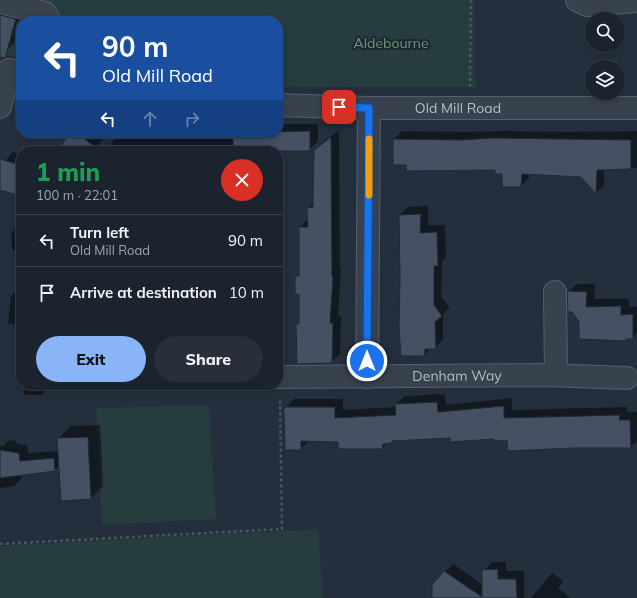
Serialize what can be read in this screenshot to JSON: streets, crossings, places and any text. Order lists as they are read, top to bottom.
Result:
{
  "streets": {
    "street": ["Old Mill Road", "Denham Way"]
  },
  "parks": ["Aldebourne"],
  "page": {
    "turn": ["90 m", "Old Mill Road"],
    "heading": ["1 min", "100 m · 22:01"],
    "list": [
      {
        "name": "Turn left",
        "note": "Old Mill Road",
        "value": "90 m"
      },
      {
        "name": "Arrive at destination",
        "value": "10 m"
      }
    ],
    "buttons": ["Exit", "Share"]
  }
}
